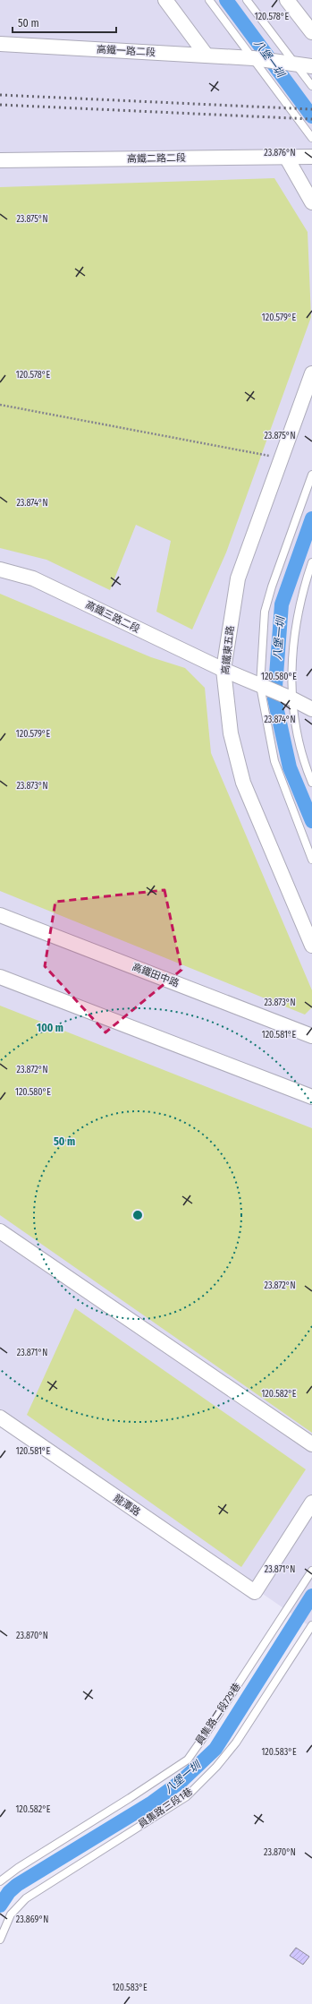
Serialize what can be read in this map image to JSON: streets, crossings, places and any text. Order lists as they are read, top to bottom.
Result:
{
  "streets": {
    "street": [
      "高鐵一路二段",
      "高鐵二路二段",
      "高鐵三路二段",
      "高鐵東五路",
      "高鐵田中路",
      "龍潭路"
    ],
    "lane": ["員集路二段729巷", "員集路三段1巷"]
  },
  "crossings": [
    ["高鐵三路二段", "高鐵東五路"]
  ],
  "water": ["八堡一圳"],
  "scale_bar": "50 m",
  "coordinates": [
    "120.578°E",
    "23.876°N",
    "23.875°N",
    "120.579°E",
    "23.874°N",
    "120.580°E",
    "23.873°N",
    "120.581°E",
    "23.872°N",
    "23.871°N",
    "120.582°E",
    "23.870°N",
    "120.583°E",
    "23.869°N"
  ],
  "rings": ["100 m", "50 m"]
}
